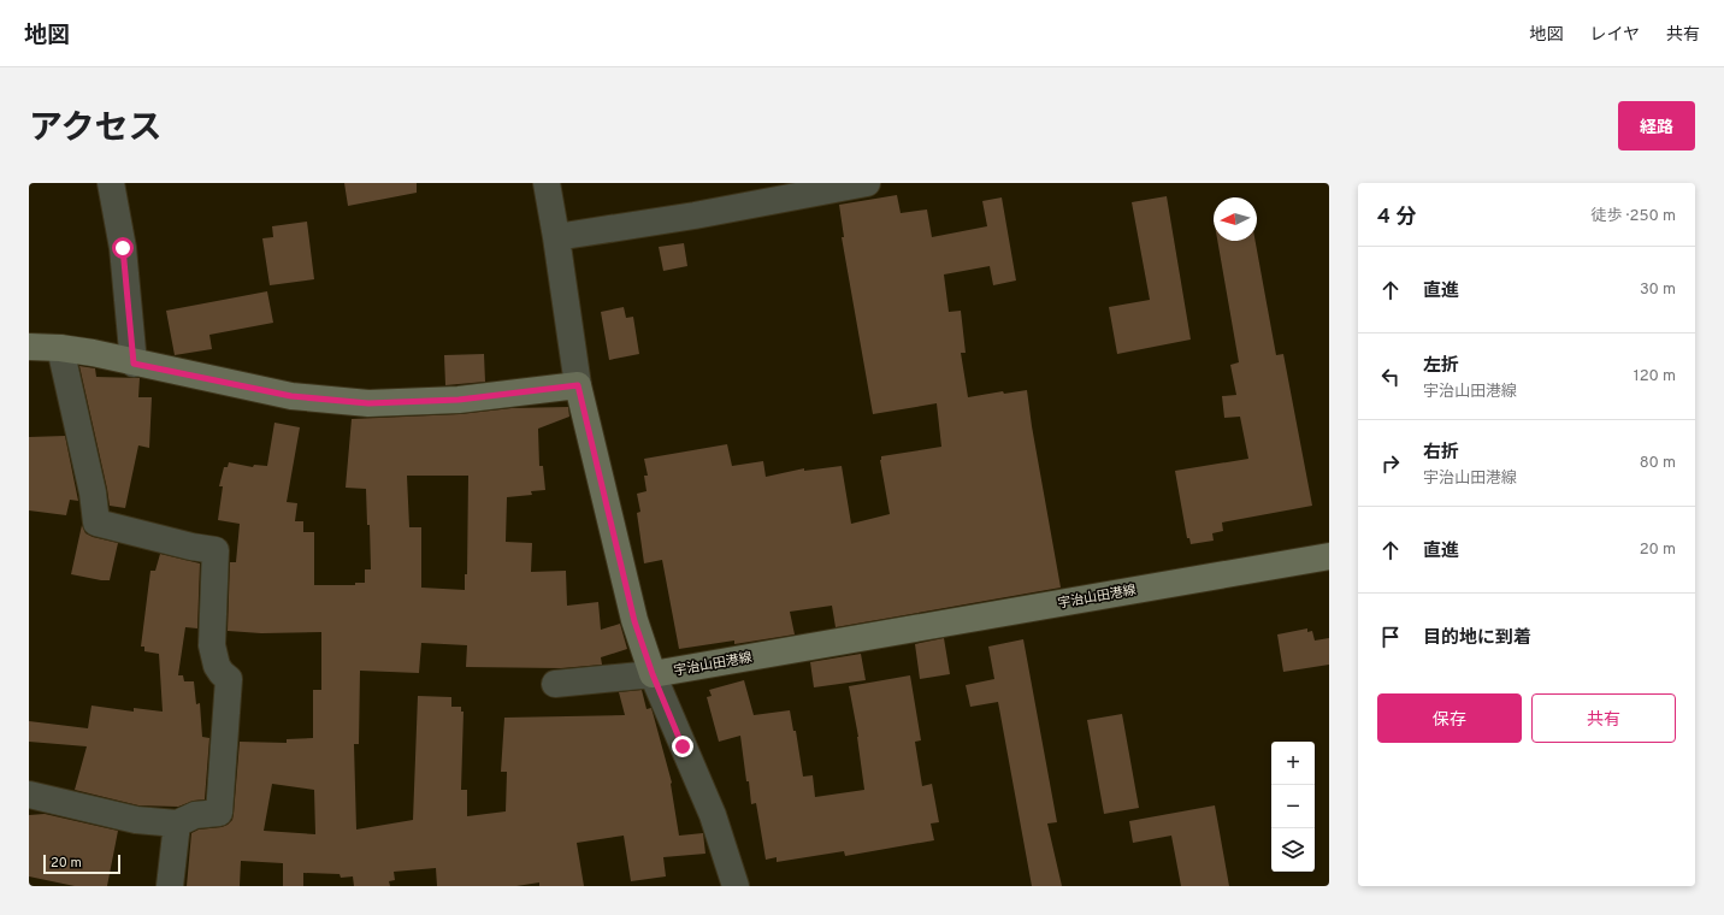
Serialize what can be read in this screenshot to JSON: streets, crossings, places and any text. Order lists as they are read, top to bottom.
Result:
{
  "streets": {
    "main road": ["宇治山田港線"]
  },
  "scale_bar": "20 m",
  "north": "left",
  "page": {
    "header": "地図",
    "nav": ["地図", "レイヤ", "共有"],
    "title": "アクセス",
    "buttons": [
      "経路",
      ["保存", "共有"]
    ],
    "heading": ["4 分", "徒歩 · 250 m"],
    "list": [
      ["直進", "30 m"],
      ["左折", "宇治山田港線", "120 m"],
      ["右折", "宇治山田港線", "80 m"],
      ["直進", "20 m"],
      "目的地に到着"
    ],
    "map_buttons": ["+", "−"],
    "scale": "20 m"
  }
}
